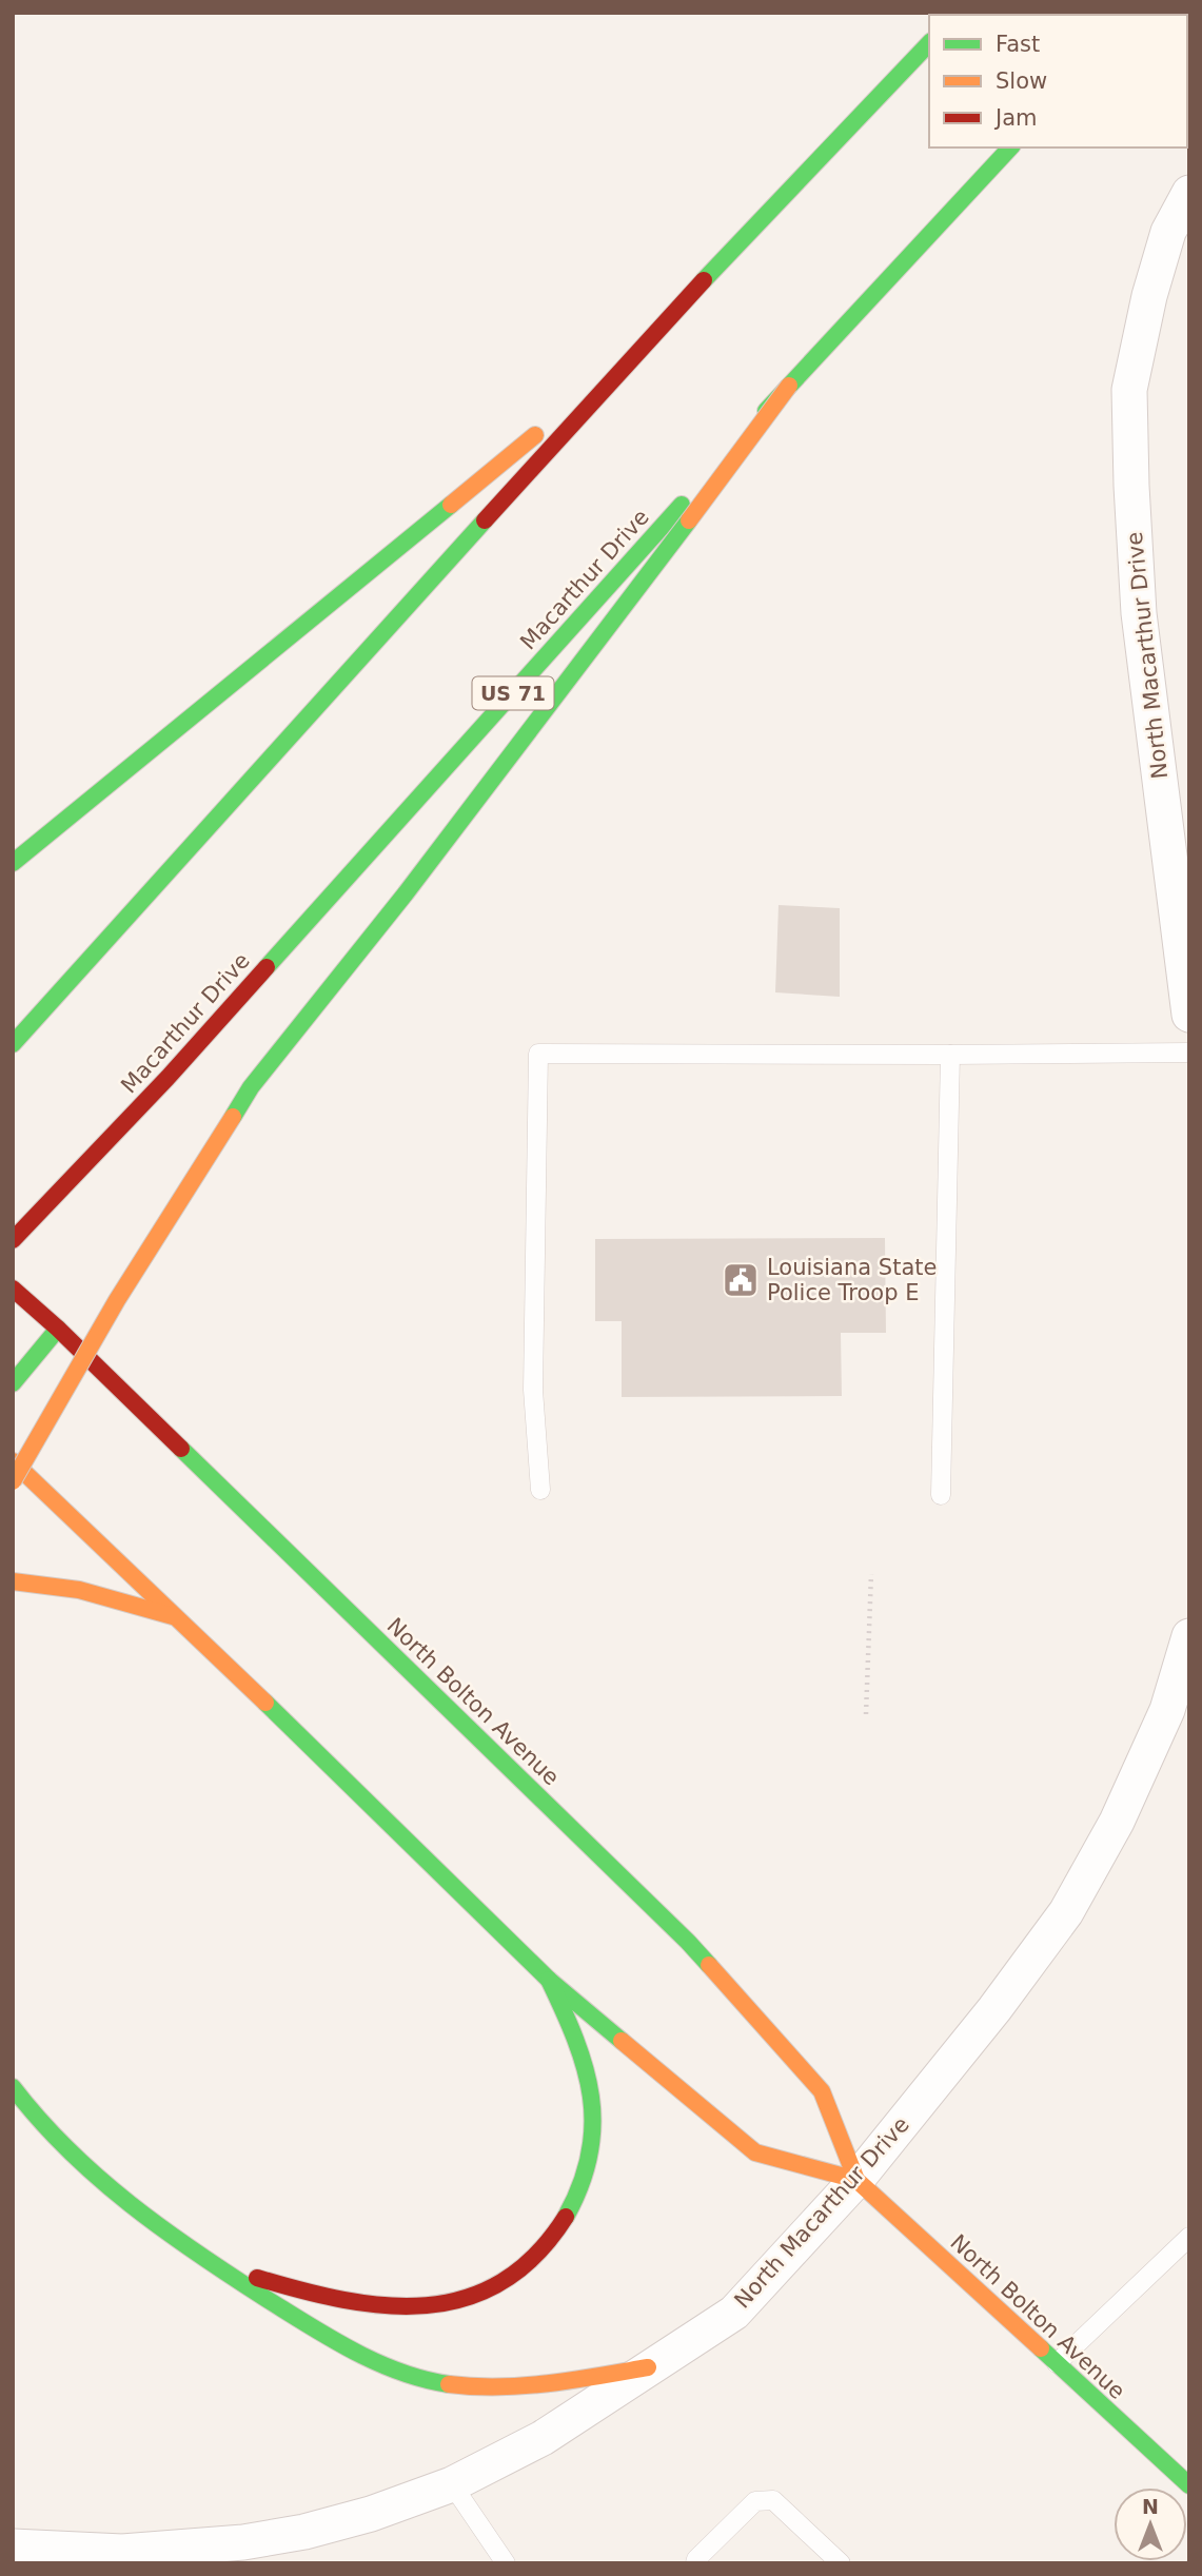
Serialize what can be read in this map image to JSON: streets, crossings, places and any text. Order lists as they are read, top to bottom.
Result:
{
  "streets": {
    "main road": ["Macarthur Drive", "US 71", "North Bolton Avenue"],
    "street": ["North Macarthur Drive"]
  },
  "crossings": [
    ["North Macarthur Drive", "North Bolton Avenue"]
  ],
  "places": {
    "public building": ["Louisiana State Police Troop E"]
  },
  "legend": ["Fast", "Slow", "Jam"],
  "north": "top"
}
